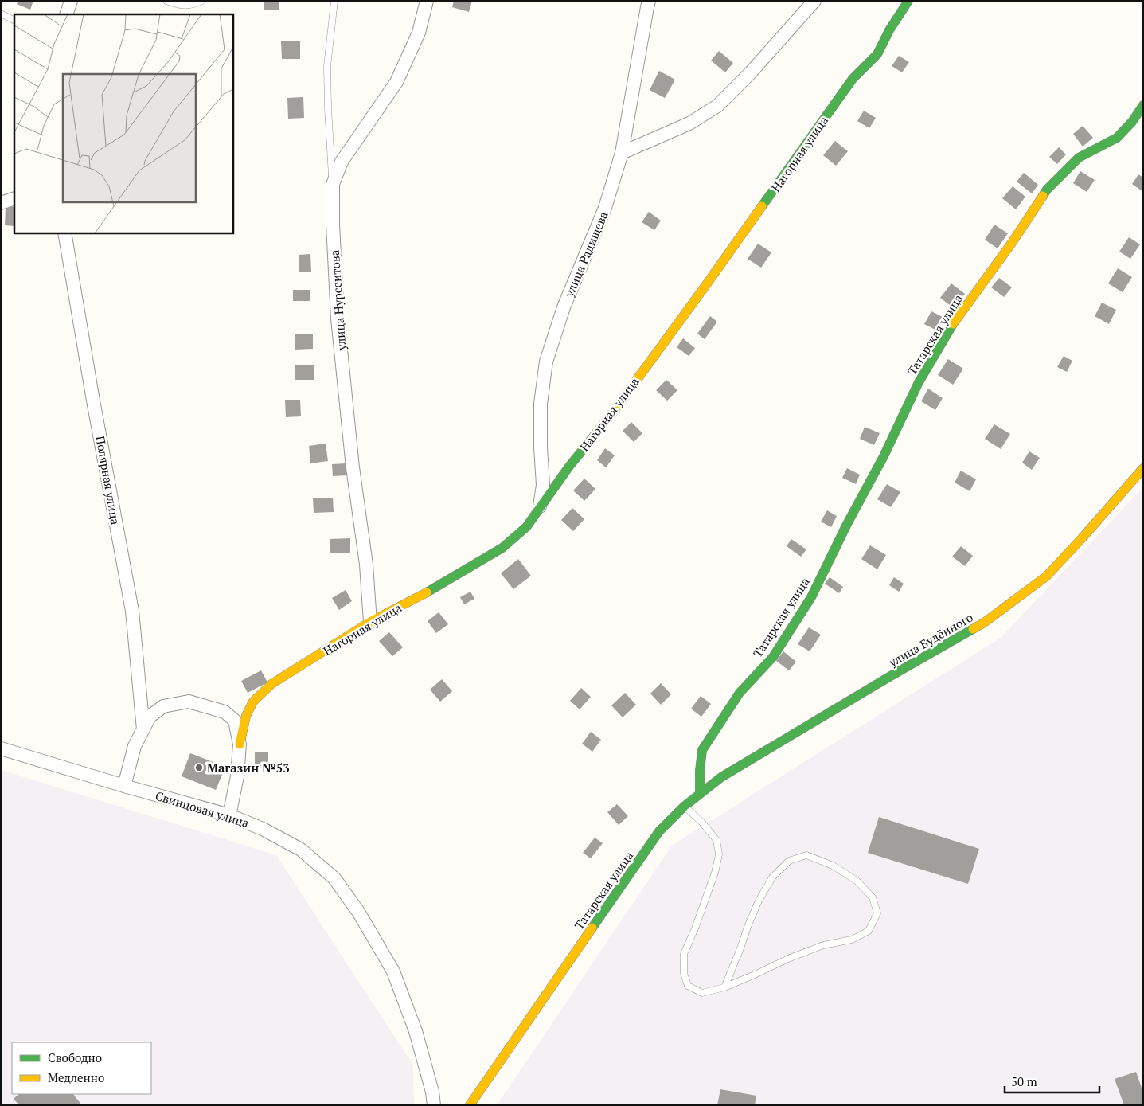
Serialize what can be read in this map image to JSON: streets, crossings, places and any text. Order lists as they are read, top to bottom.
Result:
{
  "streets": {
    "street": [
      "Нагорная улица",
      "улица Радищева",
      "улица Нурсеитова",
      "Татарская улица",
      "Полярная улица",
      "улица Будённого",
      "Свинцовая улица"
    ]
  },
  "crossings": [
    ["Нагорная улица", "улица Радищева"],
    ["Нагорная улица", "улица Нурсеитова"],
    ["Татарская улица", "улица Будённого"]
  ],
  "places": ["Магазин №53"],
  "legend": ["Свободно", "Медленно"],
  "scale_bar": "50 m"
}
